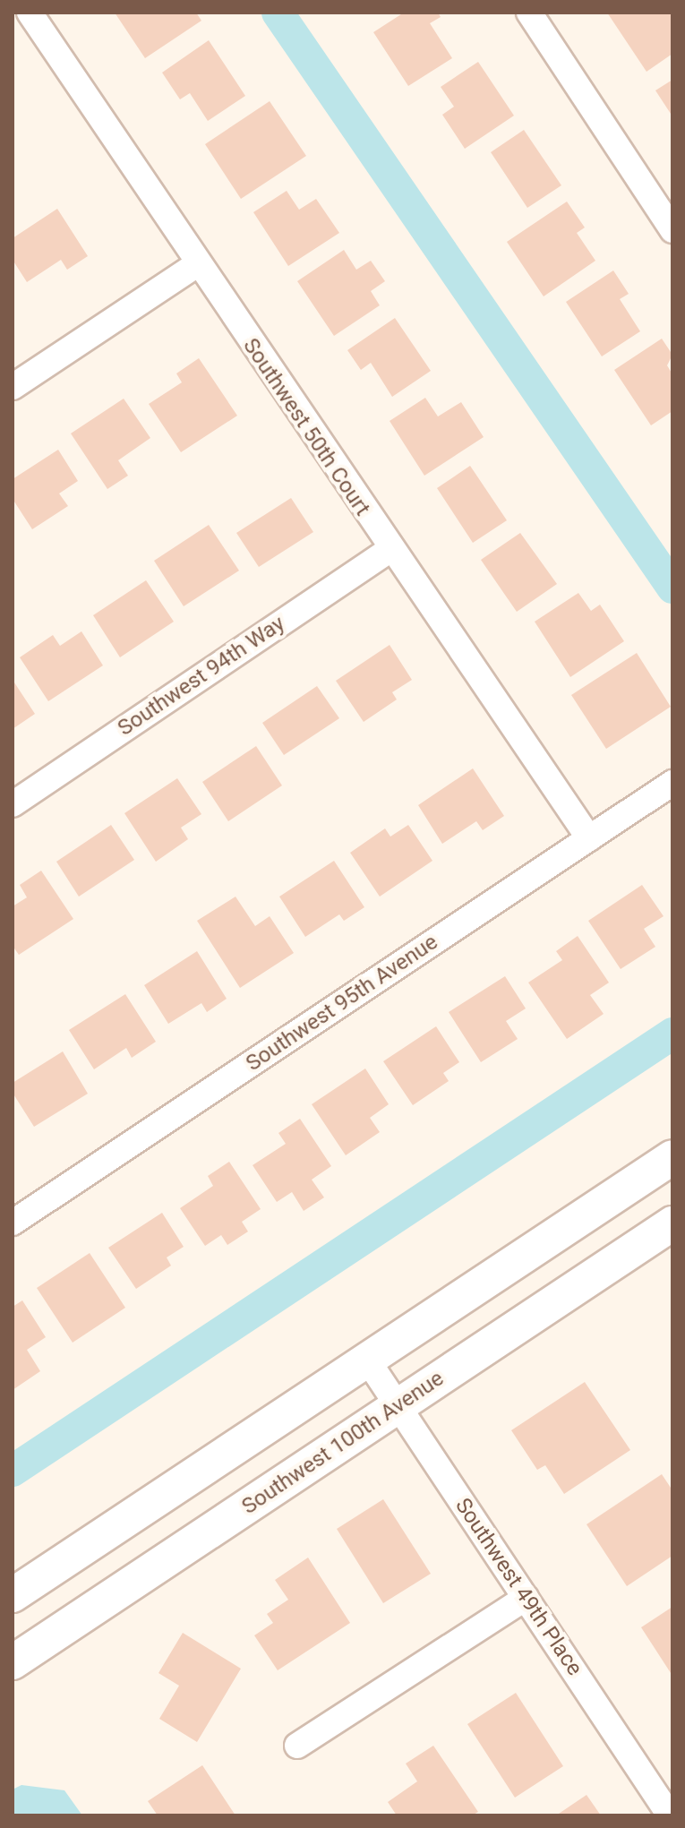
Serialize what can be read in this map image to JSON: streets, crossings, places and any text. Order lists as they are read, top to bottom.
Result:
{
  "streets": {
    "main road": ["Southwest 100th Avenue"],
    "street": [
      "Southwest 50th Court",
      "Southwest 94th Way",
      "Southwest 95th Avenue",
      "Southwest 49th Place"
    ]
  },
  "crossings": [
    ["Southwest 50th Court", "Southwest 94th Way"],
    ["Southwest 50th Court", "Southwest 95th Avenue"],
    ["Southwest 100th Avenue", "Southwest 49th Place"]
  ]
}
